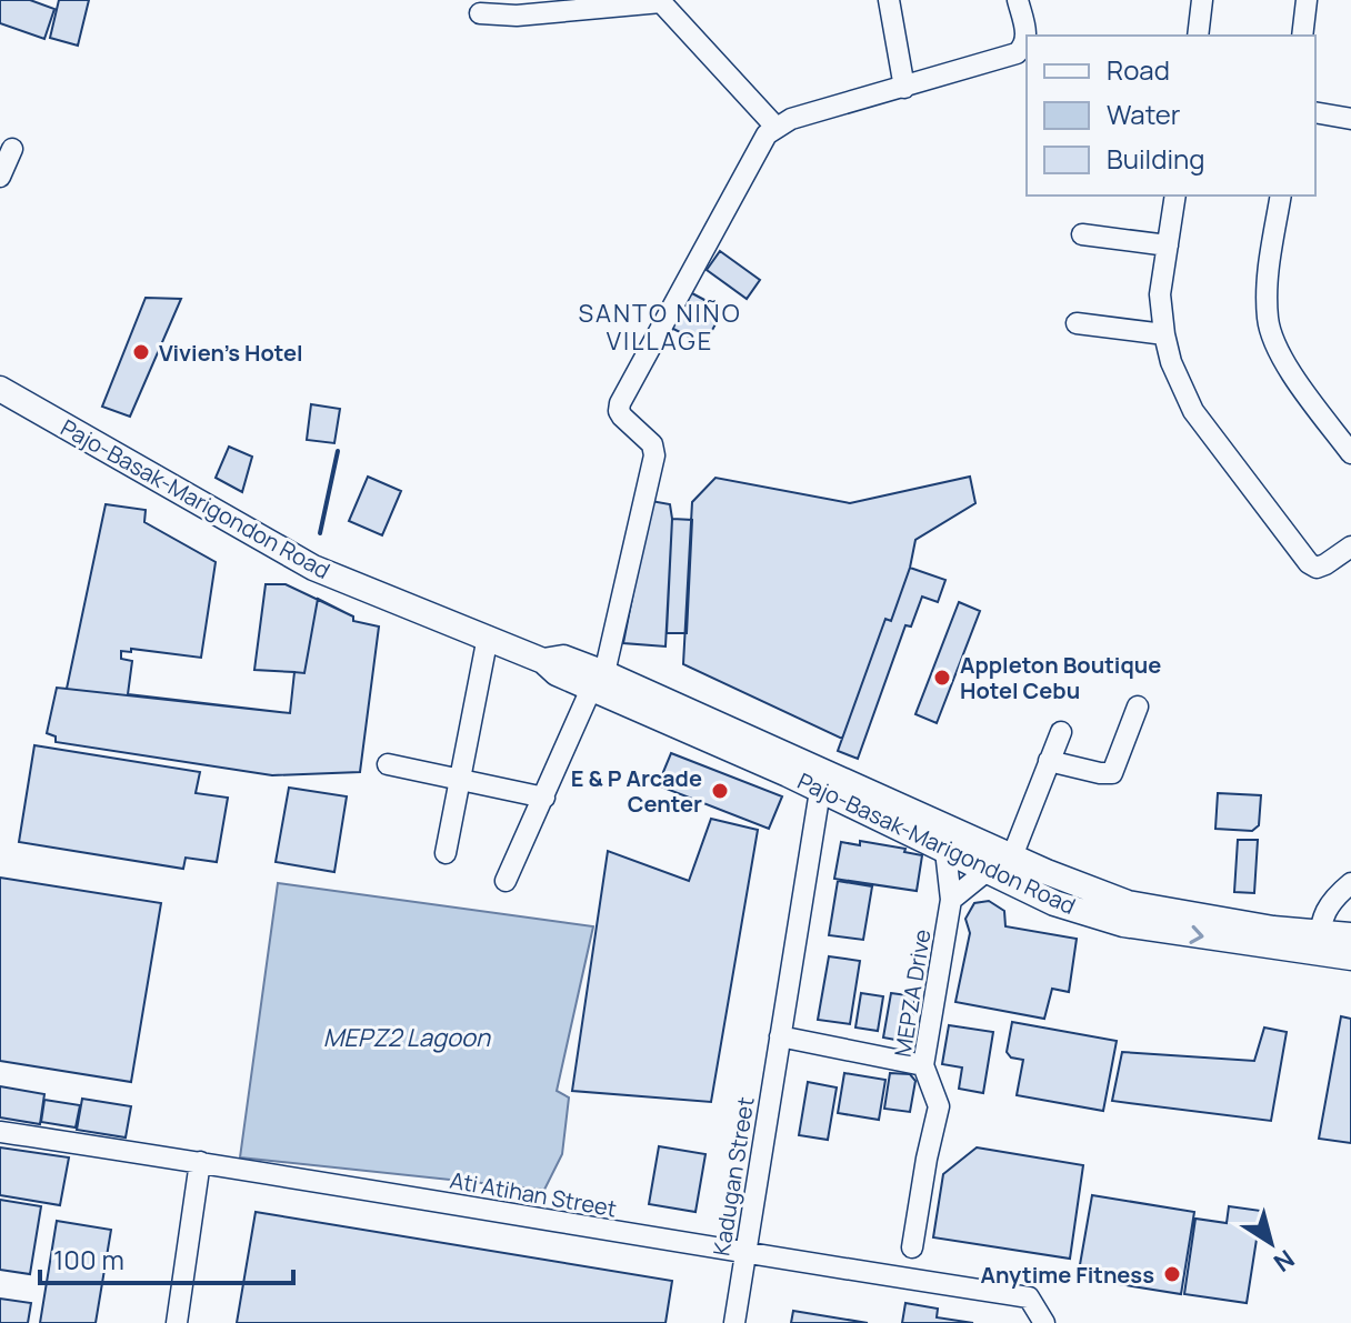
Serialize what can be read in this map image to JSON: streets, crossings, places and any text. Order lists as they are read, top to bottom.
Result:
{
  "streets": {
    "main road": ["Pajo-Basak-Marigondon Road"],
    "street": ["MEPZA Drive", "Kadugan Street", "Ati Atihan Street"]
  },
  "crossings": [
    ["Pajo-Basak-Marigondon Road", "MEPZA Drive"],
    ["Kadugan Street", "Ati Atihan Street"]
  ],
  "districts": ["SANTO NIÑO VILLAGE"],
  "water": ["MEPZ2 Lagoon"],
  "places": [
    "Vivien's Hotel",
    "Appleton Boutique Hotel Cebu",
    "E & P Arcade Center",
    "Anytime Fitness"
  ],
  "legend": ["Road", "Water", "Building"],
  "scale_bar": "100 m",
  "north": "bottom right"
}
